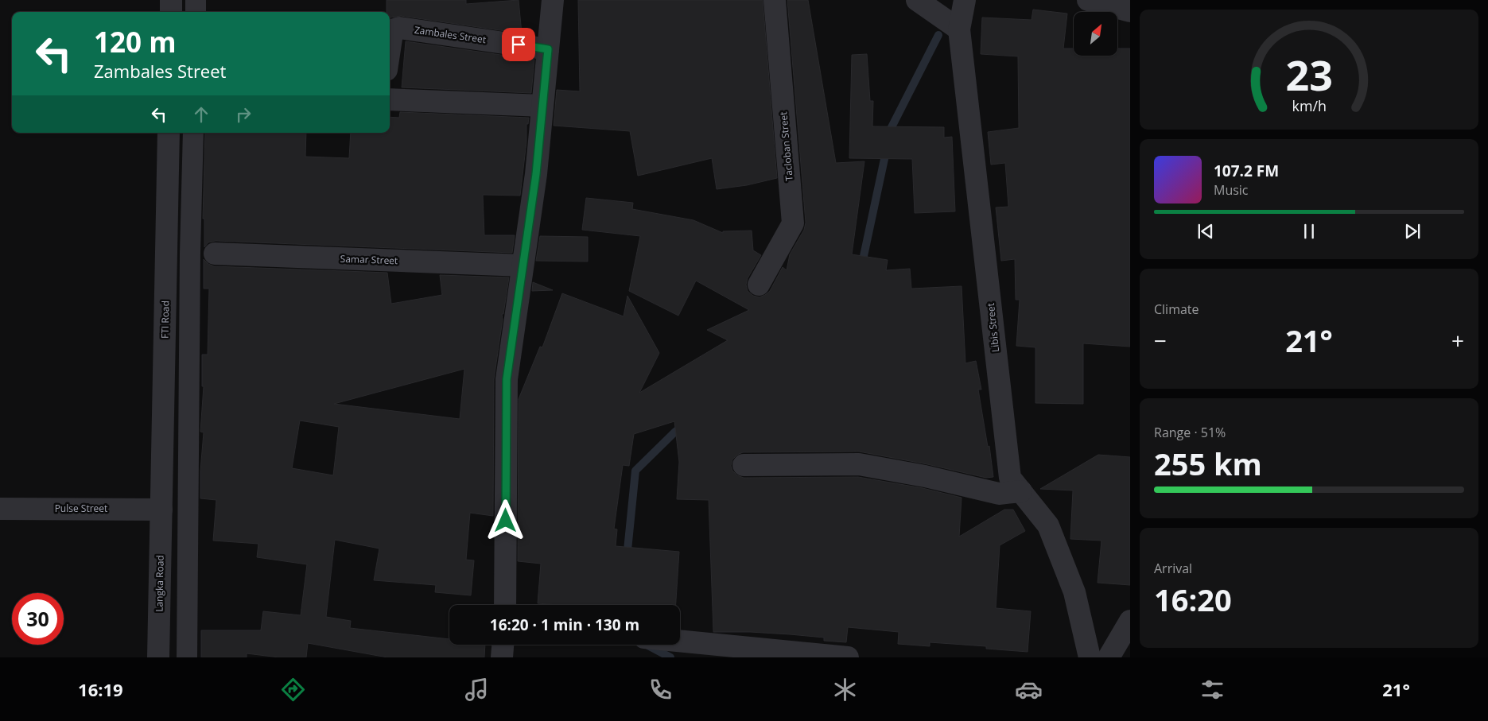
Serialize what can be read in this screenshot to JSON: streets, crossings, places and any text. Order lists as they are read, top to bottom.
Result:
{
  "streets": {
    "street": [
      "Zambales Street",
      "Tacloban Street",
      "Samar Street",
      "FTI Road",
      "Libis Street",
      "Pulse Street",
      "Langka Road"
    ]
  },
  "crossings": [
    ["FTI Road", "Pulse Street"],
    ["FTI Road", "Langka Road"],
    ["Pulse Street", "Langka Road"]
  ],
  "north": "top right",
  "page": {
    "turn": ["120 m", "Zambales Street"],
    "song": ["107.2 FM", "Music"],
    "tile": [
      "Climate",
      ["Range · 51%", "255 km"],
      ["Arrival", "16:20"]
    ],
    "heat": ["−", "21°", "+"],
    "limit": "30",
    "trip": "16:20 · 1 min · 130 m",
    "tabs": ["16:19", "21°"],
    "gauge": ["23", "km/h"]
  }
}
